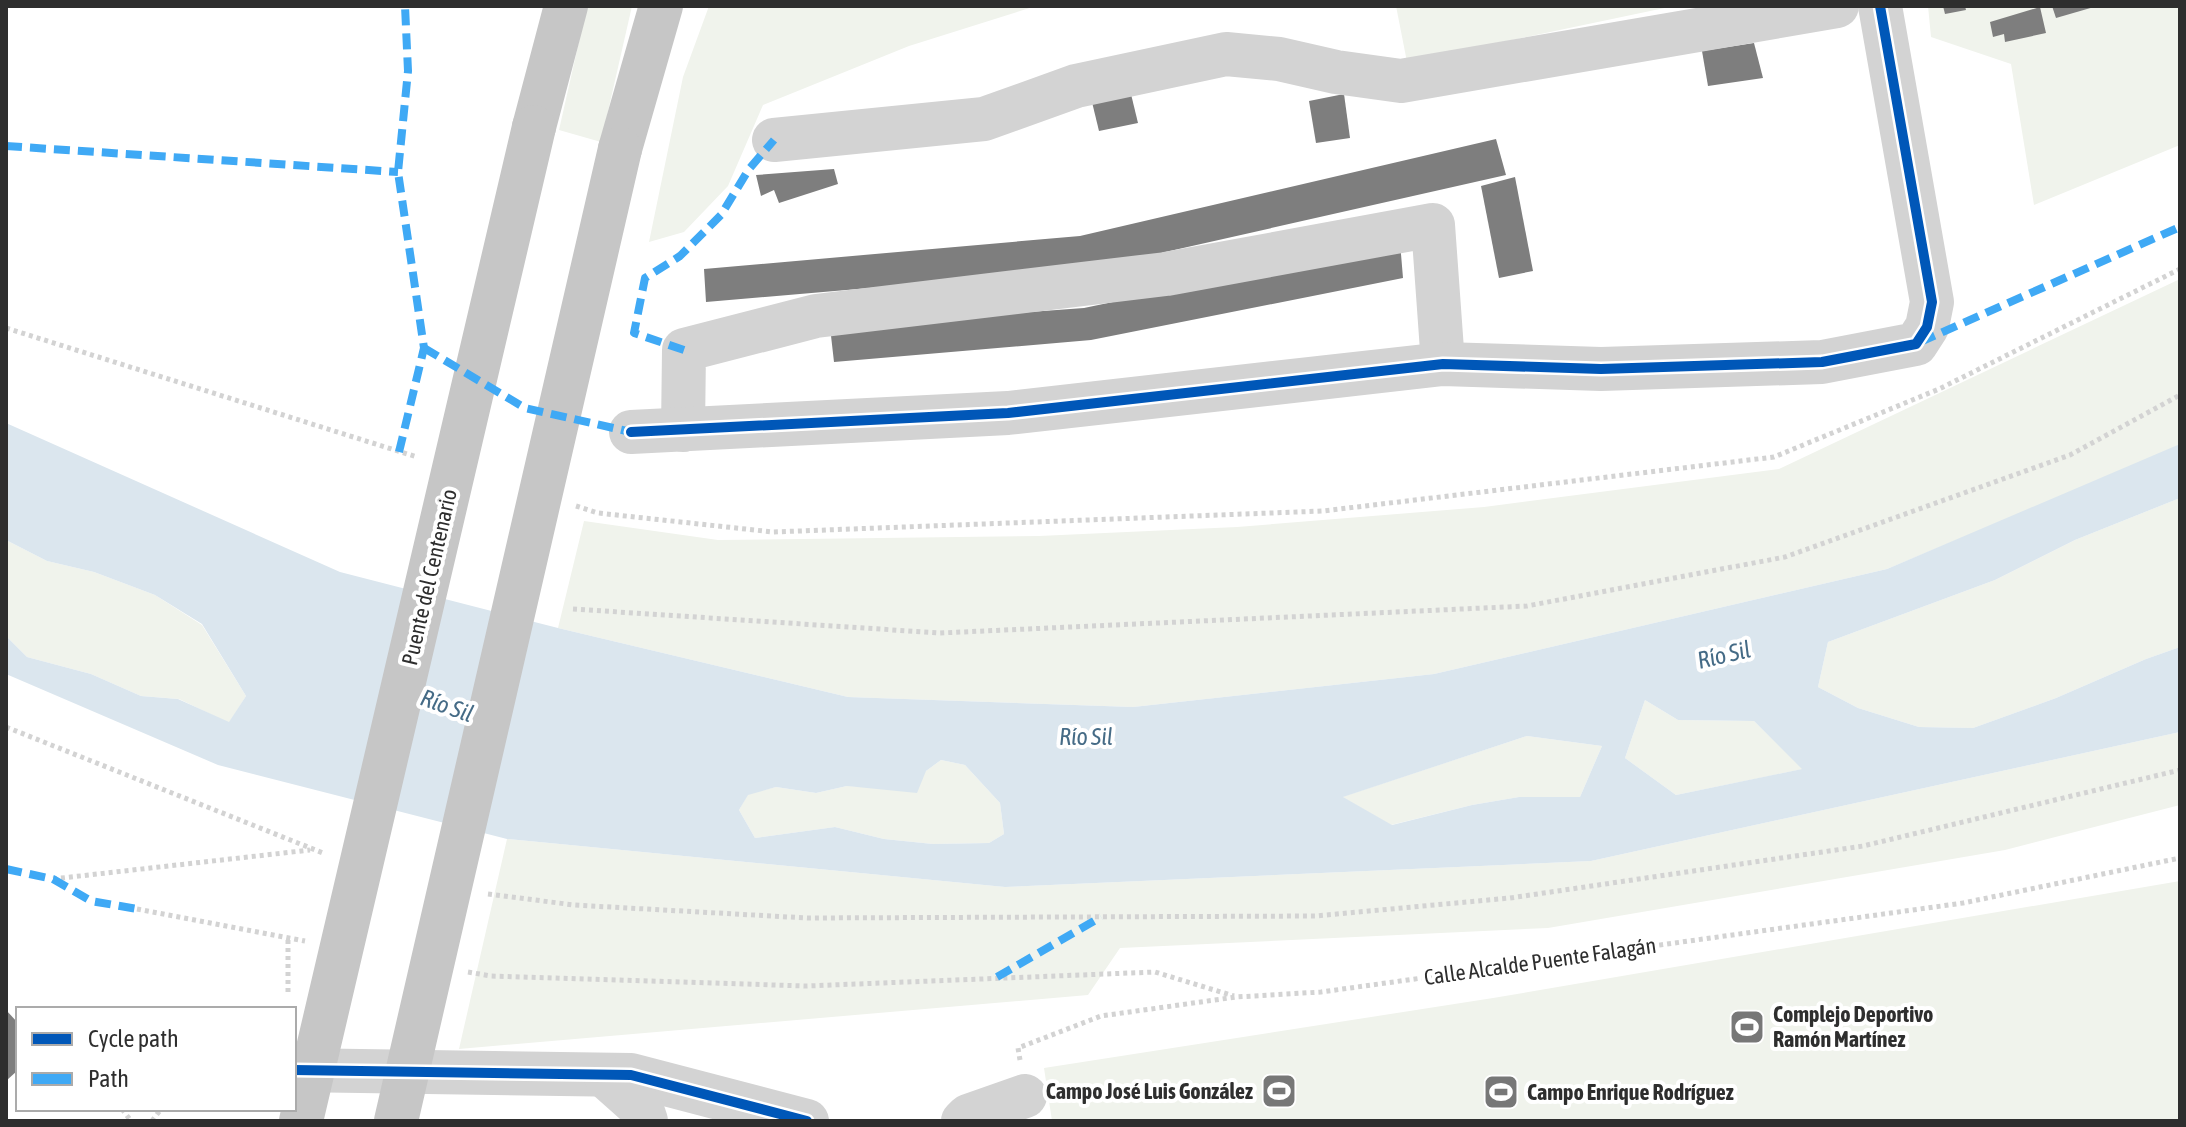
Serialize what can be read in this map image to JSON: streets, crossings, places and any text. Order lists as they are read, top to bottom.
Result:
{
  "streets": {
    "main road": ["Puente del Centenario"],
    "path": ["Calle Alcalde Puente Falagán"]
  },
  "water": ["Río Sil"],
  "places": {
    "sports": ["Complejo Deportivo Ramón Martínez", "Campo José Luis González", "Campo Enrique Rodríguez"]
  },
  "legend": ["Cycle path", "Path"]
}
